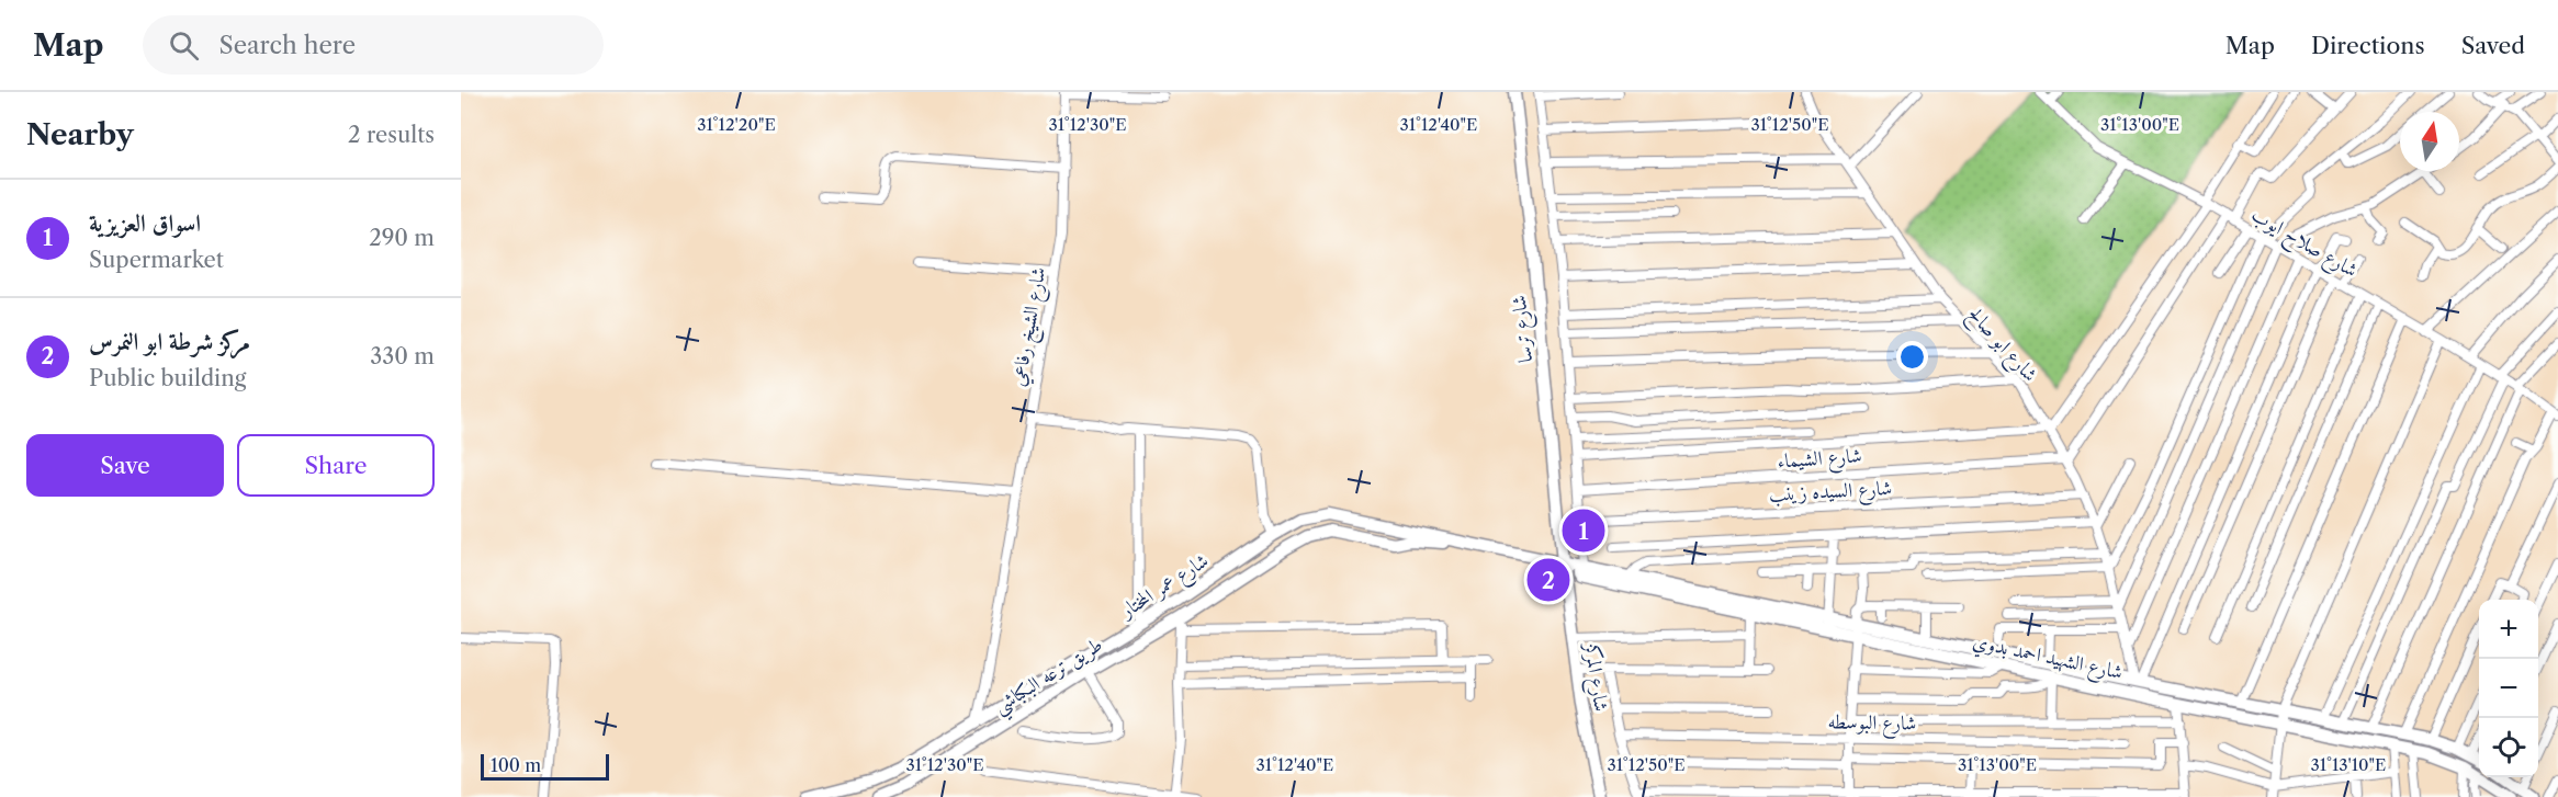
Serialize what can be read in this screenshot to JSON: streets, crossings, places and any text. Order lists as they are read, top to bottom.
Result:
{
  "streets": {
    "street": [
      "شارع صلاح ايوب",
      "شارع الشيخ رفاعي",
      "شارع ترسا",
      "شارع ابو صالح",
      "شارع الشيماء",
      "شارع السيده زينب",
      "شارع عمر المختار",
      "شارع الشهيد احمد بدوي",
      "طريق ترعه البكباشي",
      "شارع المركز",
      "شارع البوسطه"
    ]
  },
  "crossings": [
    ["شارع الشيخ رفاعي", "شارع عمر المختار"],
    ["شارع ترسا", "شارع عمر المختار"],
    ["شارع ترسا", "شارع الشهيد احمد بدوي"],
    ["شارع ترسا", "شارع المركز"],
    ["شارع ابو صالح", "شارع الشيماء"],
    ["شارع ابو صالح", "شارع السيده زينب"],
    ["شارع ابو صالح", "شارع الشهيد احمد بدوي"],
    ["شارع عمر المختار", "شارع الشهيد احمد بدوي"],
    ["شارع عمر المختار", "طريق ترعه البكباشي"],
    ["شارع عمر المختار", "شارع المركز"],
    ["شارع الشهيد احمد بدوي", "شارع المركز"]
  ],
  "scale_bar": "100 m",
  "north": "top",
  "page": {
    "header": "Map",
    "search": "Search here",
    "nav": ["Map", "Directions", "Saved"],
    "heading": ["Nearby", "2 results"],
    "list": [
      {
        "mark": "1",
        "name": "اسواق العزيزية",
        "note": "Supermarket",
        "value": "290 m"
      },
      {
        "mark": "2",
        "name": "مركز شرطة ابو النمرس",
        "note": "Public building",
        "value": "330 m"
      }
    ],
    "buttons": ["Save", "Share"],
    "pins": ["1", "2"],
    "map_buttons": ["+", "−"],
    "scale": "100 m"
  },
  "coordinates": [
    "31°12'20\"E",
    "31°12'30\"E",
    "31°12'40\"E",
    "31°12'50\"E",
    "31°13'00\"E",
    "31°13'10\"E"
  ]
}
